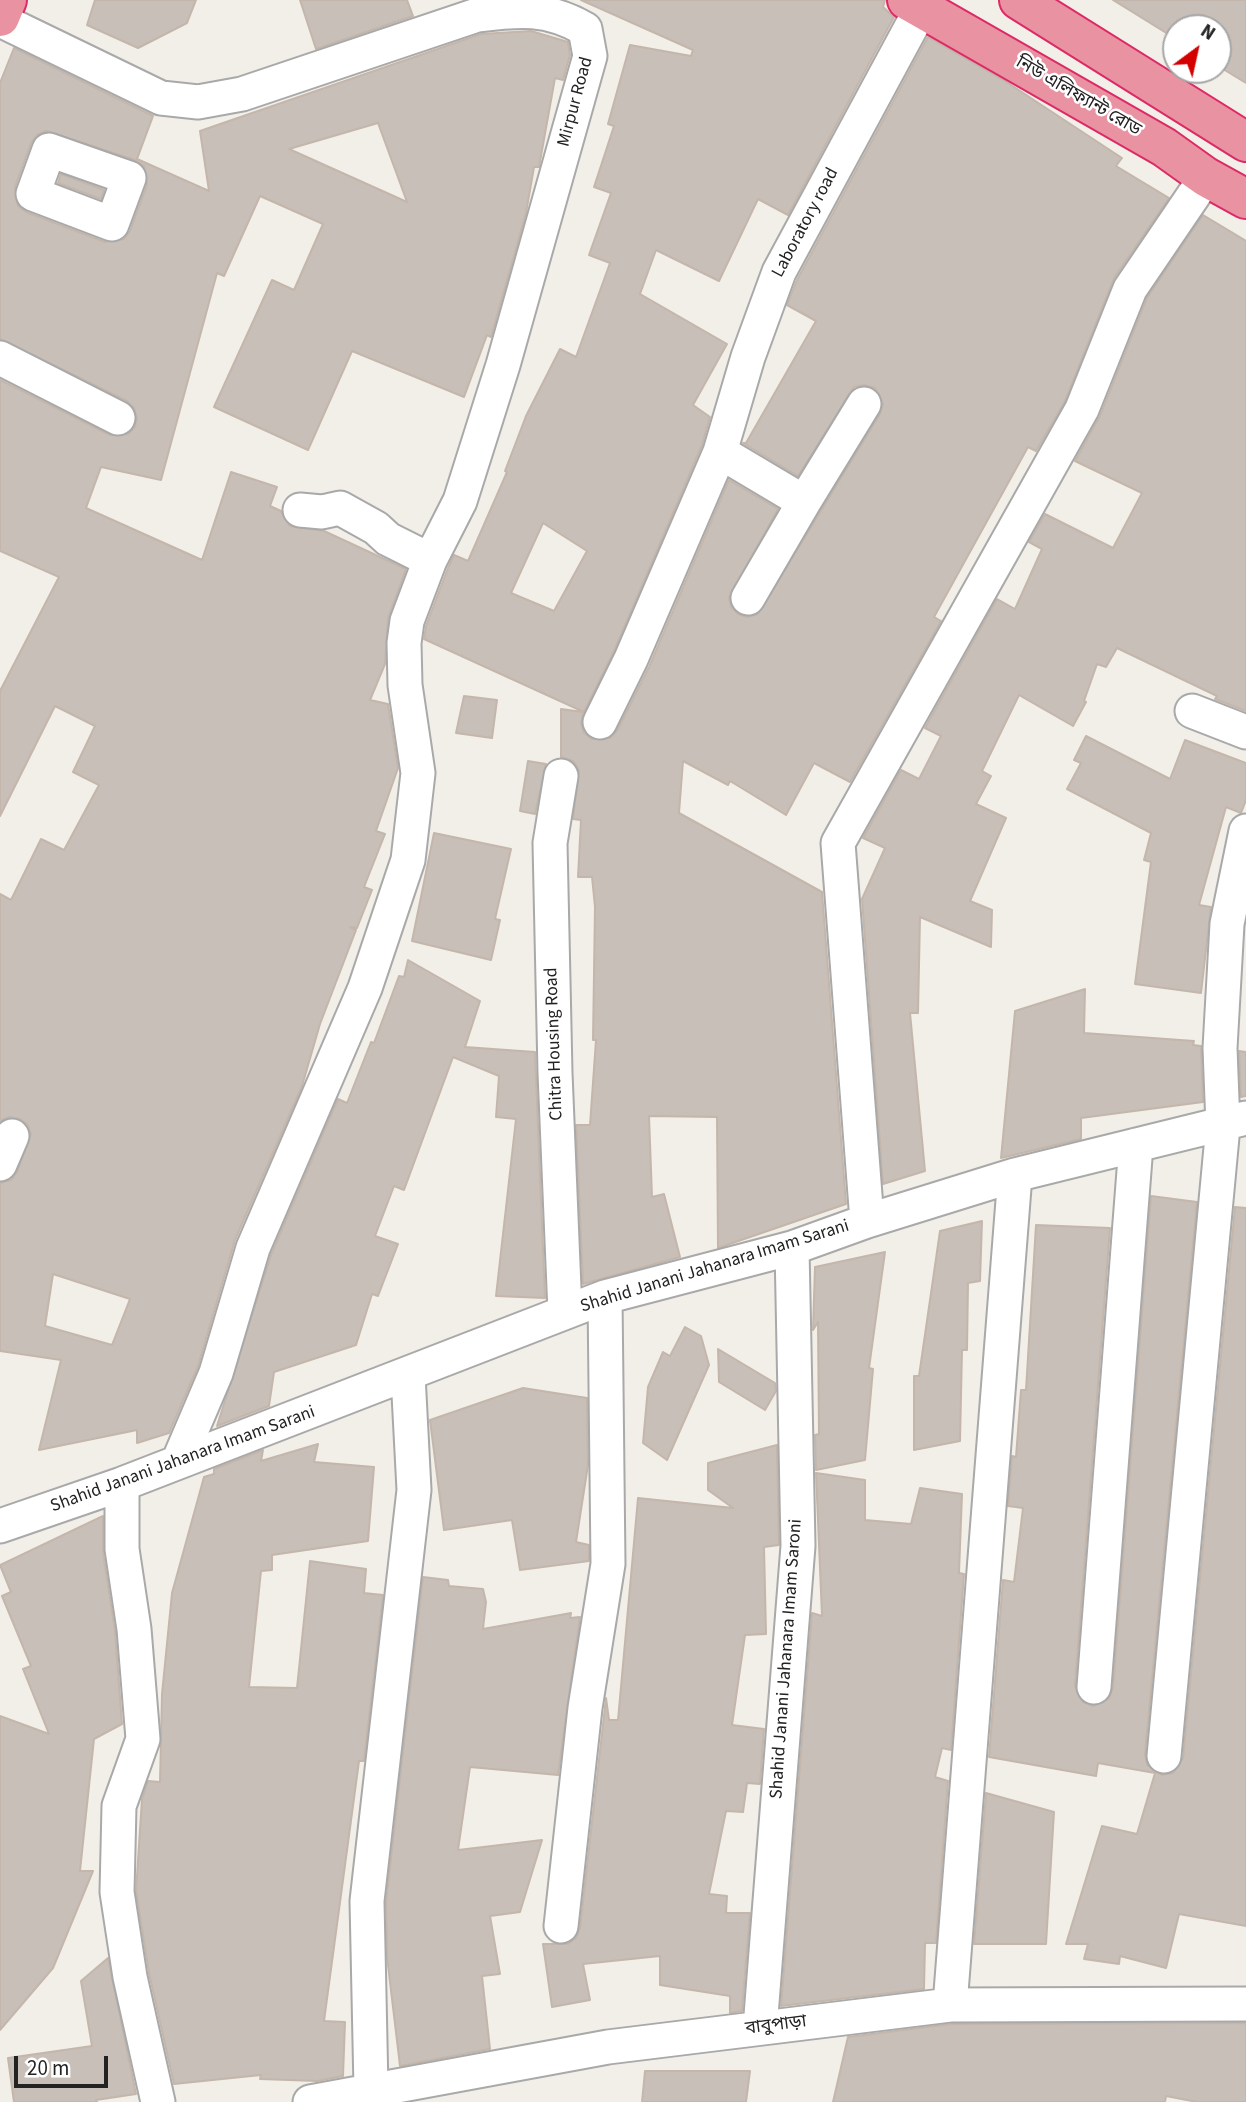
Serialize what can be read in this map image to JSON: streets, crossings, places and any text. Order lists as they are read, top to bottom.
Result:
{
  "streets": {
    "highway": ["নিউ এলিফ্যান্ট রোড"],
    "street": [
      "Mirpur Road",
      "Laboratory road",
      "Chitra Housing Road",
      "Shahid Janani Jahanara Imam Sarani",
      "Shahid Janani Jahanara Imam Saroni",
      "বাবুপাড়া"
    ]
  },
  "crossings": [
    ["নিউ এলিফ্যান্ট রোড", "Laboratory road"],
    ["Chitra Housing Road", "Shahid Janani Jahanara Imam Sarani"],
    ["Shahid Janani Jahanara Imam Sarani", "Shahid Janani Jahanara Imam Saroni"],
    ["Shahid Janani Jahanara Imam Saroni", "বাবুপাড়া"]
  ],
  "scale_bar": "20 m",
  "north": "top right"
}
